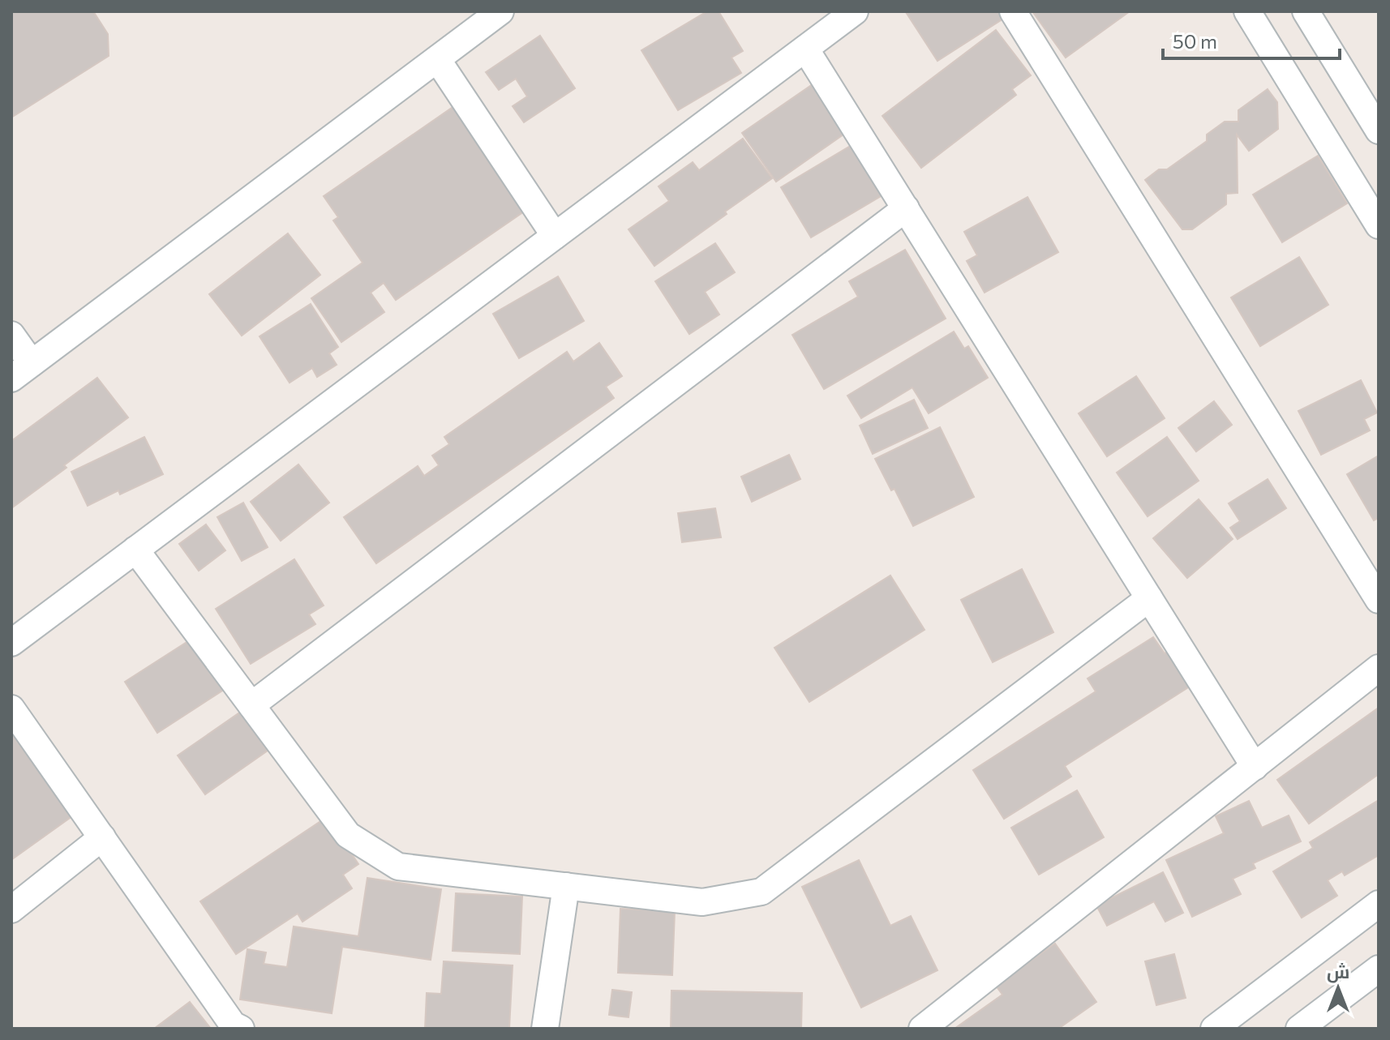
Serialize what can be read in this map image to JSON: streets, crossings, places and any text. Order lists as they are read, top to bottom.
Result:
{
  "scale_bar": "50 m",
  "north": "top"
}
